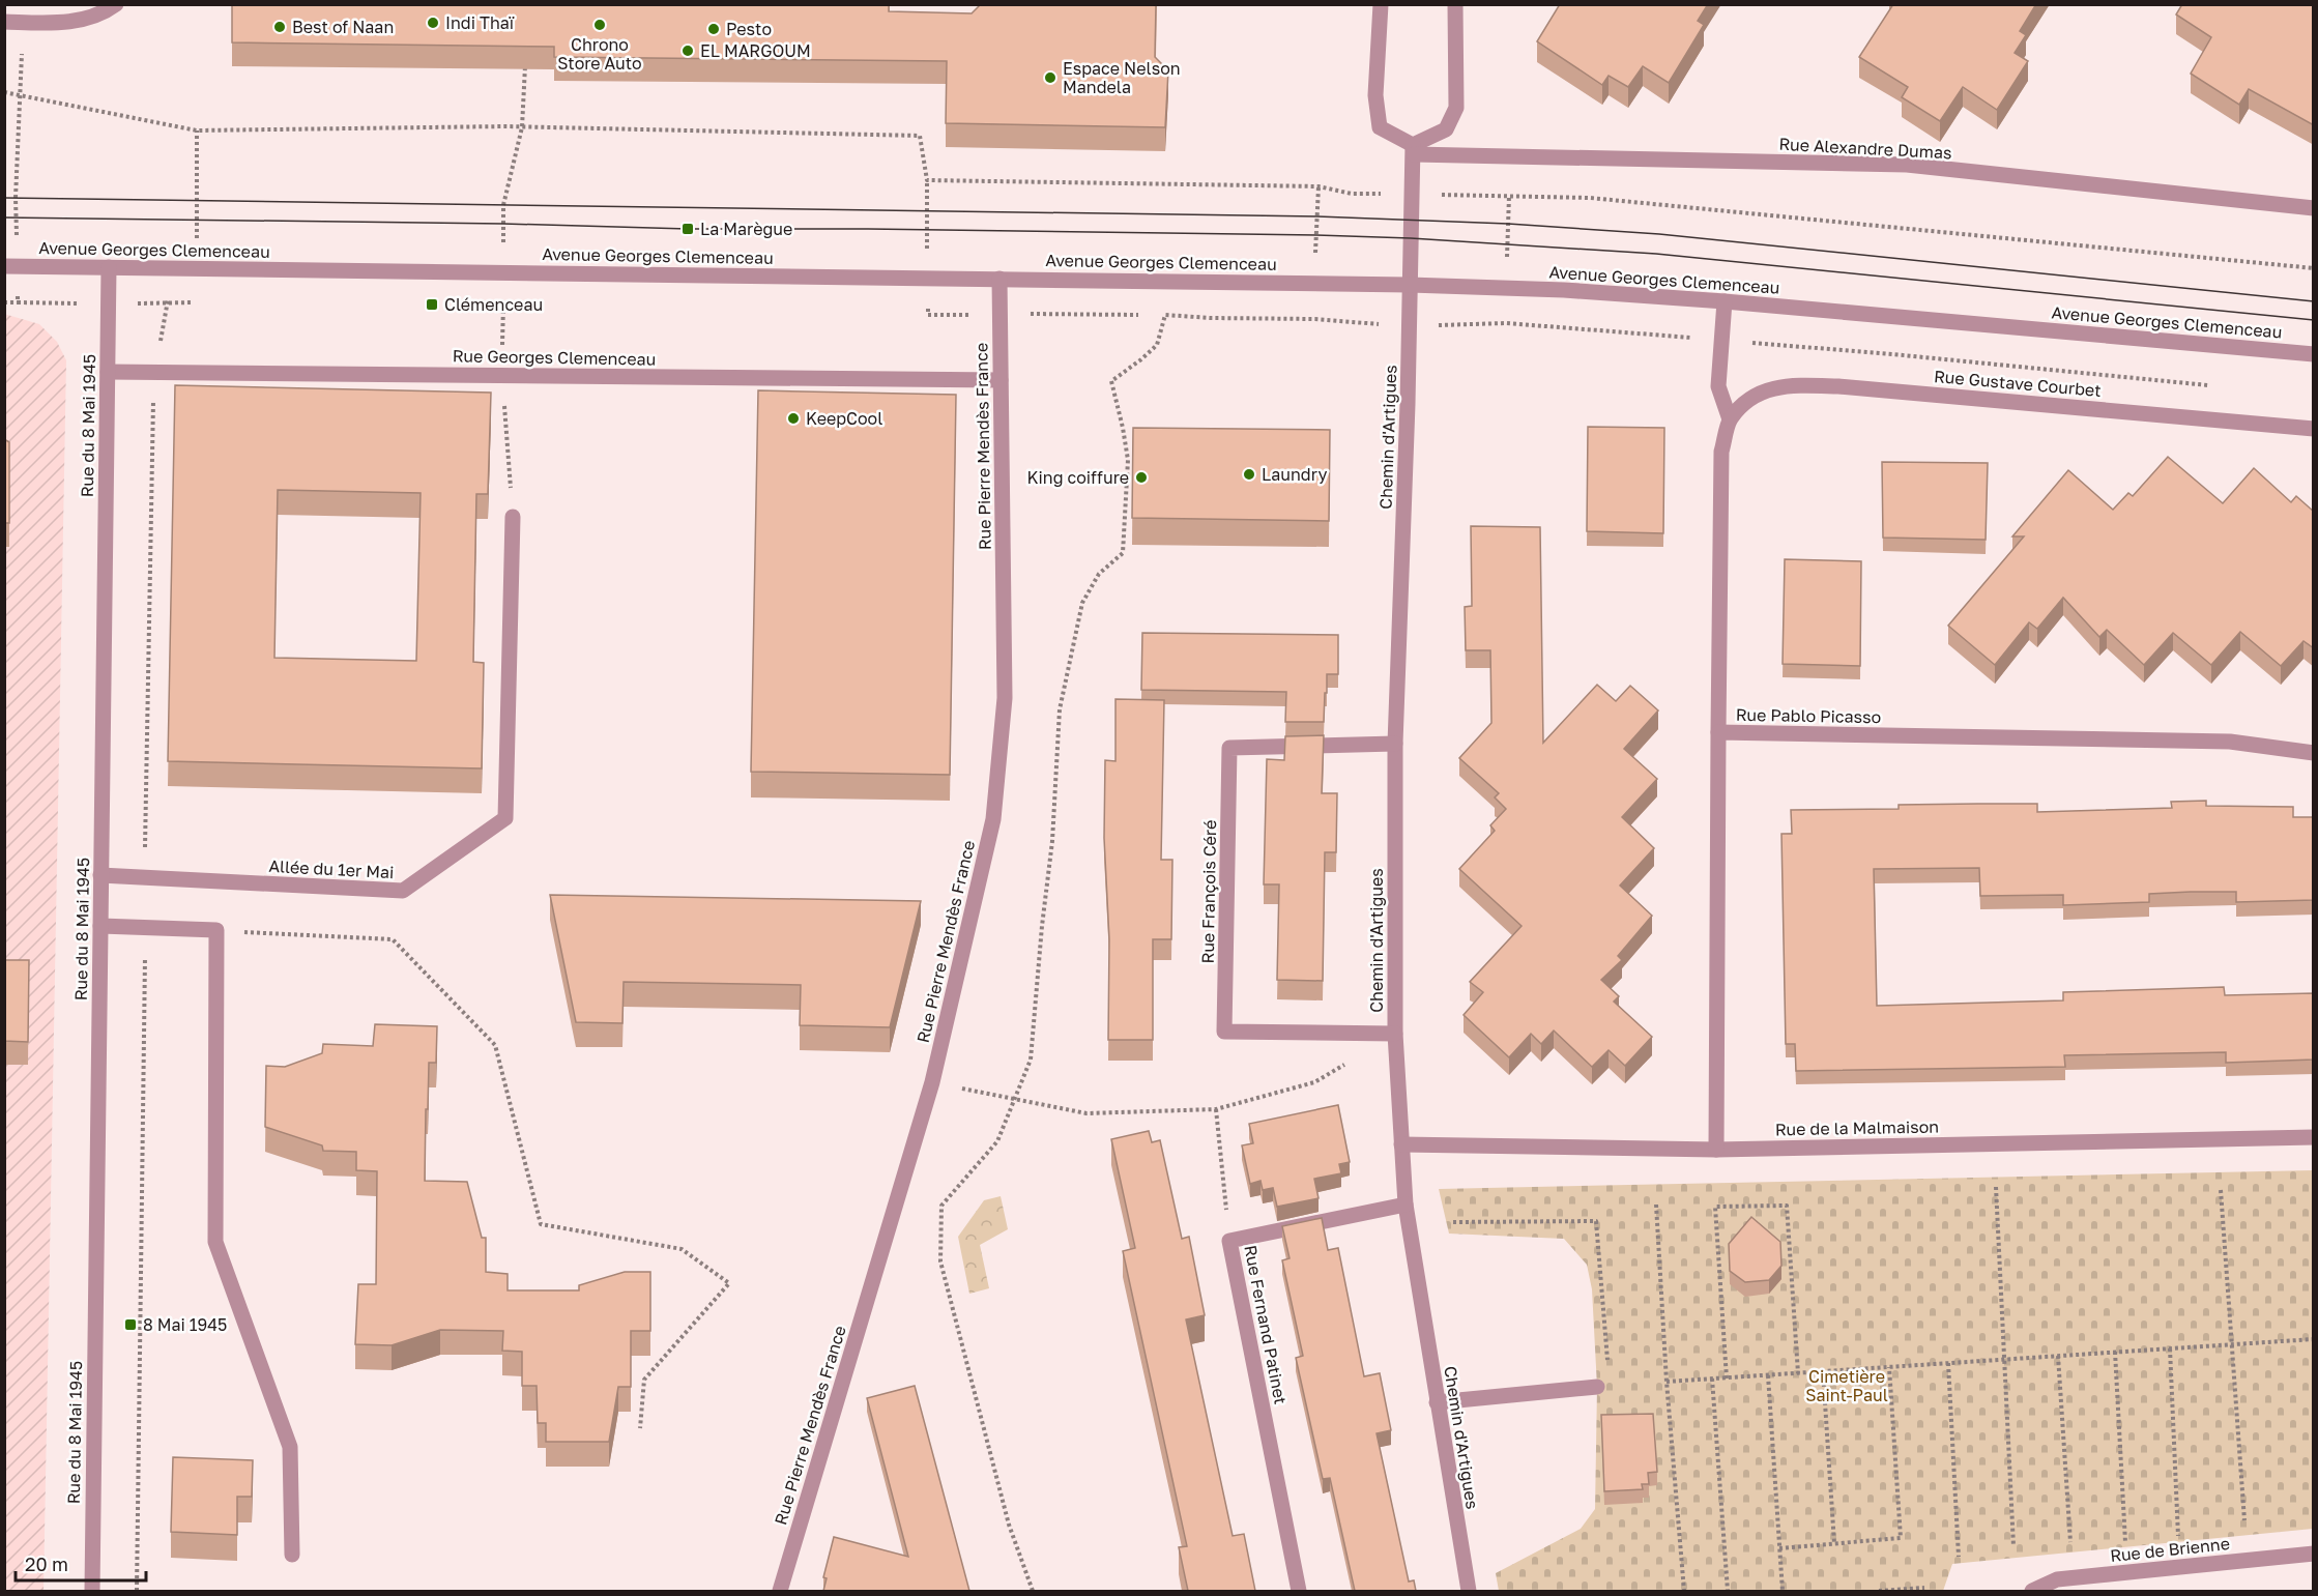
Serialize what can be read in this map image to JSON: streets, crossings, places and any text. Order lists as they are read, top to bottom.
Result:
{
  "streets": {
    "street": [
      "Rue Alexandre Dumas",
      "Avenue Georges Clemenceau",
      "Rue Georges Clemenceau",
      "Rue Gustave Courbet",
      "Rue du 8 Mai 1945",
      "Chemin d'Artigues",
      "Rue Pierre Mendès France",
      "Rue Pablo Picasso",
      "Allée du 1er Mai",
      "Rue François Céré",
      "Rue de la Malmaison",
      "Rue Fernand Patinet",
      "Rue de Brienne"
    ]
  },
  "crossings": [
    ["Rue Alexandre Dumas", "Chemin d'Artigues"],
    ["Avenue Georges Clemenceau", "Rue du 8 Mai 1945"],
    ["Avenue Georges Clemenceau", "Chemin d'Artigues"],
    ["Avenue Georges Clemenceau", "Rue Pierre Mendès France"],
    ["Rue Georges Clemenceau", "Rue du 8 Mai 1945"],
    ["Rue Georges Clemenceau", "Rue Pierre Mendès France"],
    ["Rue Gustave Courbet", "Rue Pablo Picasso"],
    ["Rue du 8 Mai 1945", "Allée du 1er Mai"],
    ["Chemin d'Artigues", "Rue François Céré"],
    ["Chemin d'Artigues", "Rue de la Malmaison"],
    ["Chemin d'Artigues", "Rue Fernand Patinet"],
    ["Rue Pablo Picasso", "Rue de la Malmaison"]
  ],
  "parks": ["Cimetière Saint-Paul"],
  "places": {
    "other": [
      "Indi Thaï",
      "Chrono Store Auto",
      "Best of Naan",
      "Pesto",
      "EL MARGOUM",
      "Espace Nelson Mandela",
      "KeepCool",
      "Laundry",
      "King coiffure"
    ],
    "transit": ["La Marègue", "Clémenceau", "8 Mai 1945"]
  },
  "scale_bar": "20 m"
}
